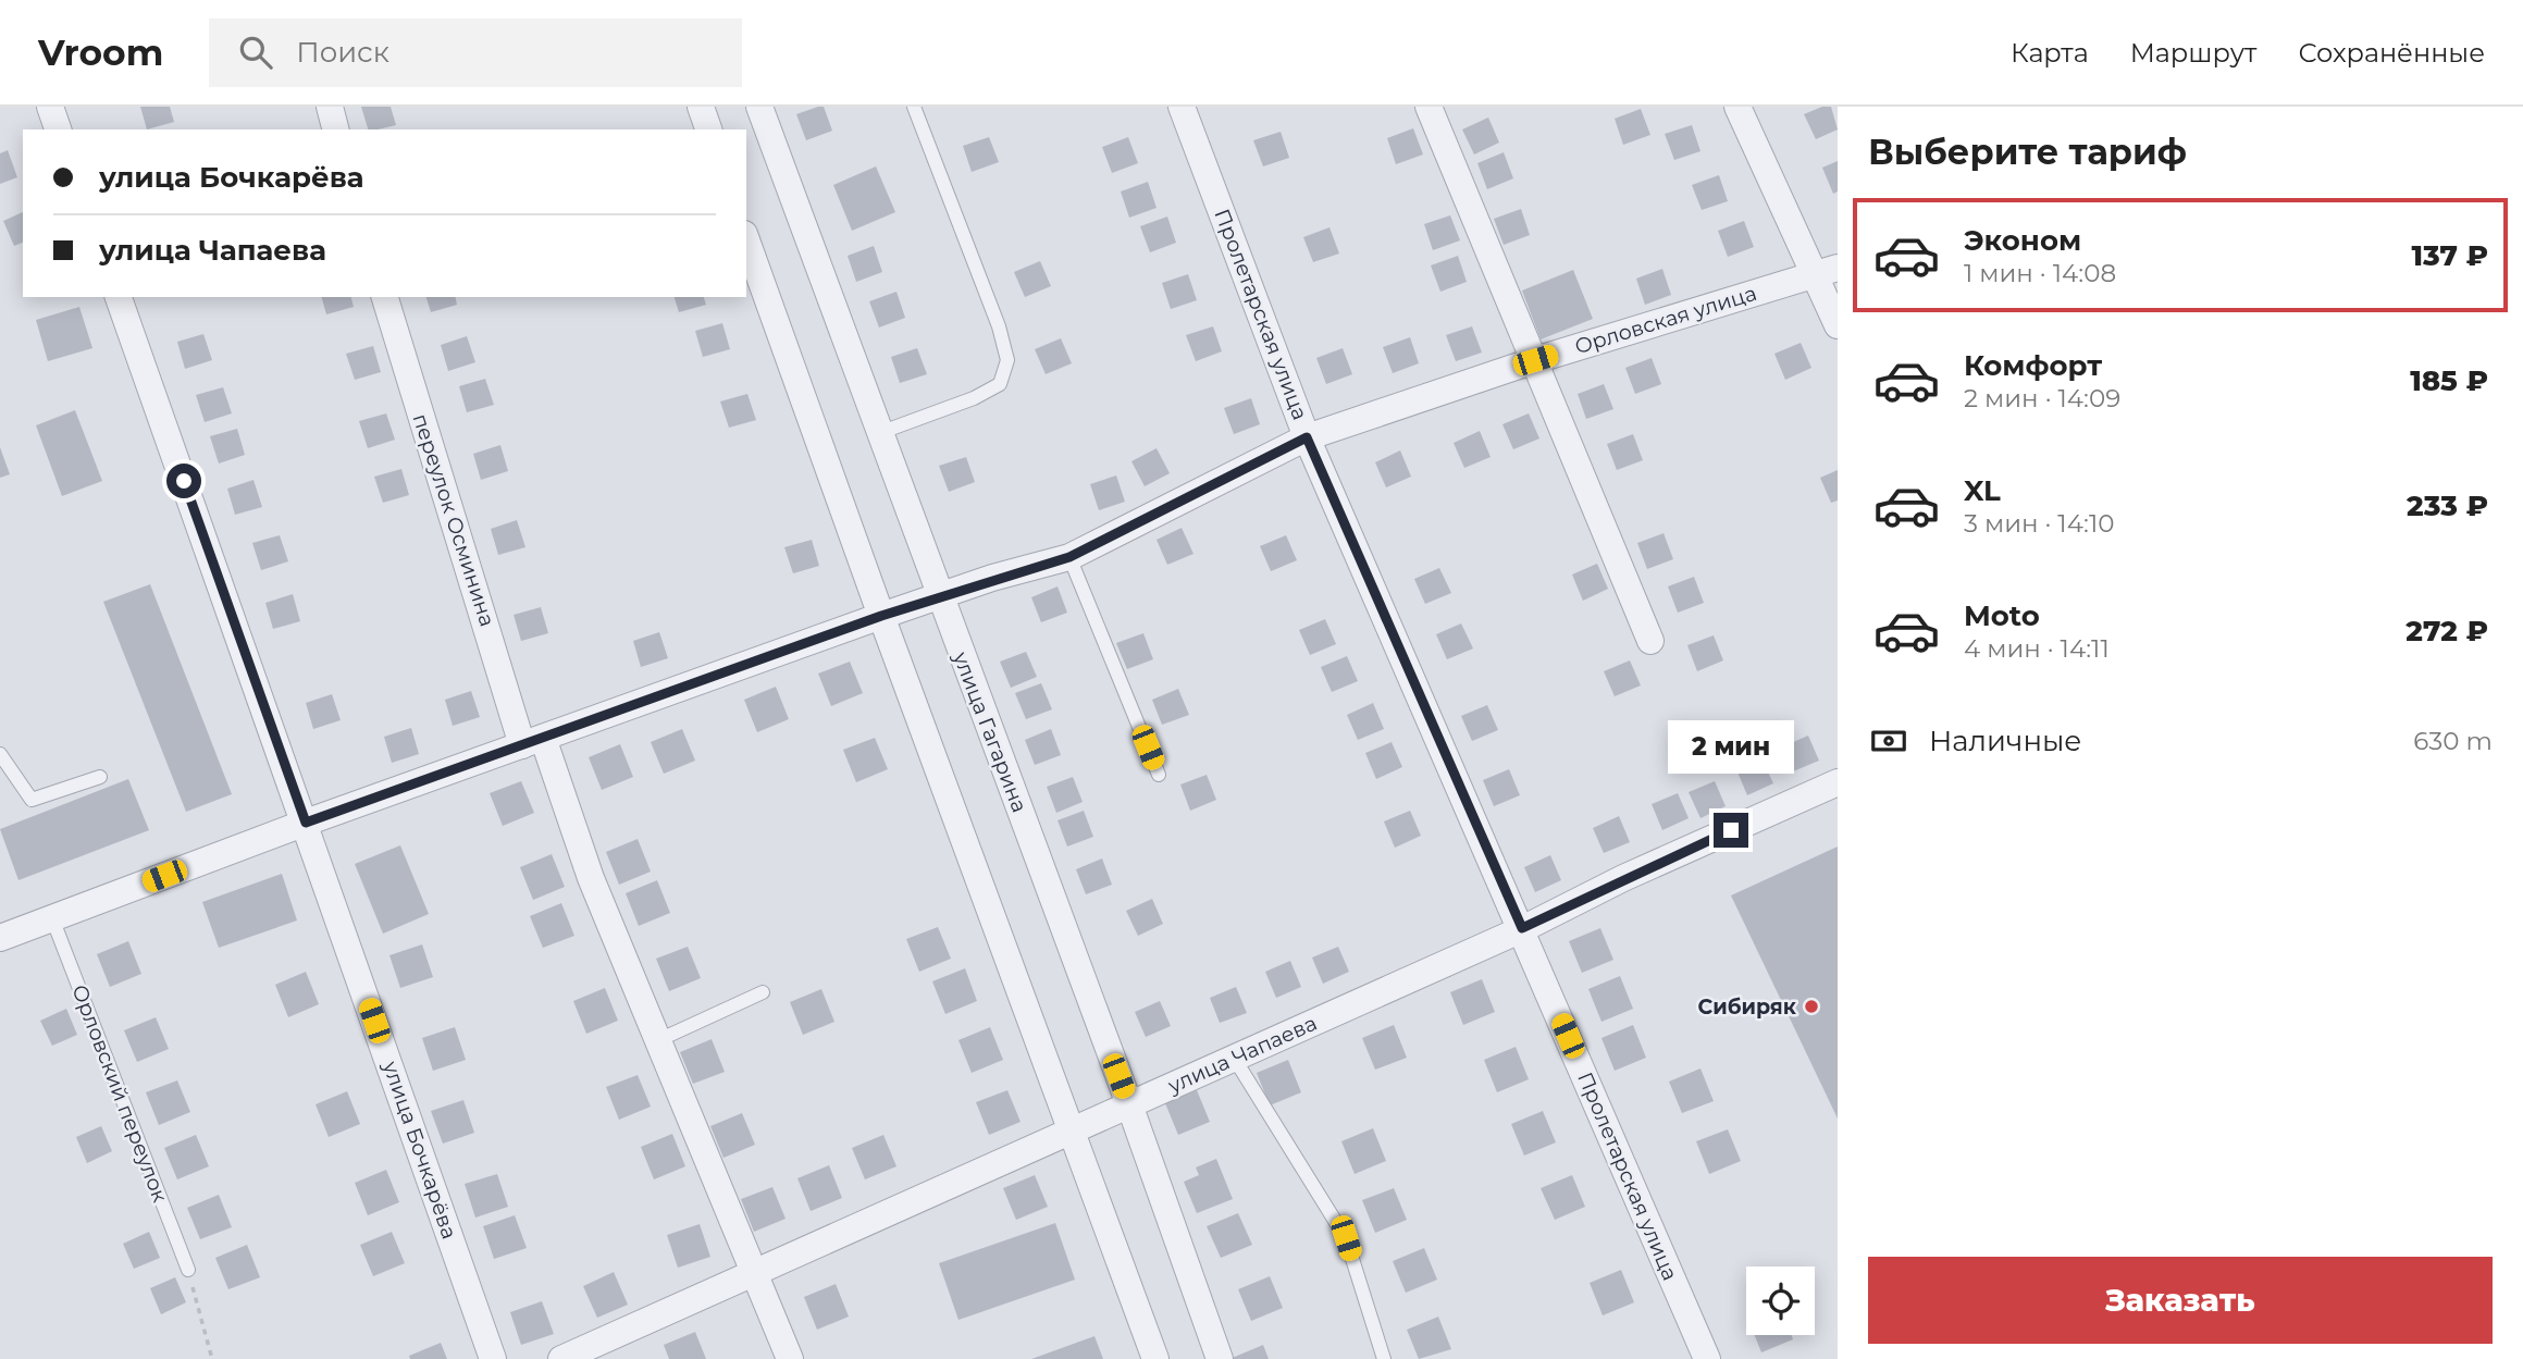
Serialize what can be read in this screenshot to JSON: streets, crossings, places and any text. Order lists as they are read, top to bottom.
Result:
{
  "streets": {
    "street": [
      "Пролетарская улица",
      "Орловская улица",
      "переулок Осминина",
      "улица Гагарина",
      "улица Чапаева",
      "улица Бочкарёва"
    ],
    "lane": ["Орловский переулок"]
  },
  "crossings": [
    ["Пролетарская улица", "Орловская улица"],
    ["Пролетарская улица", "улица Чапаева"],
    ["Орловская улица", "переулок Осминина"],
    ["Орловская улица", "улица Гагарина"],
    ["Орловская улица", "Орловский переулок"],
    ["Орловская улица", "улица Бочкарёва"],
    ["переулок Осминина", "улица Чапаева"],
    ["улица Гагарина", "улица Чапаева"]
  ],
  "places": ["Сибиряк"],
  "page": {
    "header": "Vroom",
    "search": "Поиск",
    "nav": ["Карта", "Маршрут", "Сохранённые"],
    "heading": "Выберите тариф",
    "banner": ["улица Бочкарёва", "улица Чапаева"],
    "list": [
      {
        "name": "Эконом",
        "note": "1 мин · 14:08",
        "value": "137 ₽"
      },
      {
        "name": "Комфорт",
        "note": "2 мин · 14:09",
        "value": "185 ₽"
      },
      {
        "name": "XL",
        "note": "3 мин · 14:10",
        "value": "233 ₽"
      },
      {
        "name": "Moto",
        "note": "4 мин · 14:11",
        "value": "272 ₽"
      }
    ],
    "pay": ["Наличные", "630 m"],
    "bubble": "2 мин",
    "buttons": "Заказать"
  }
}
